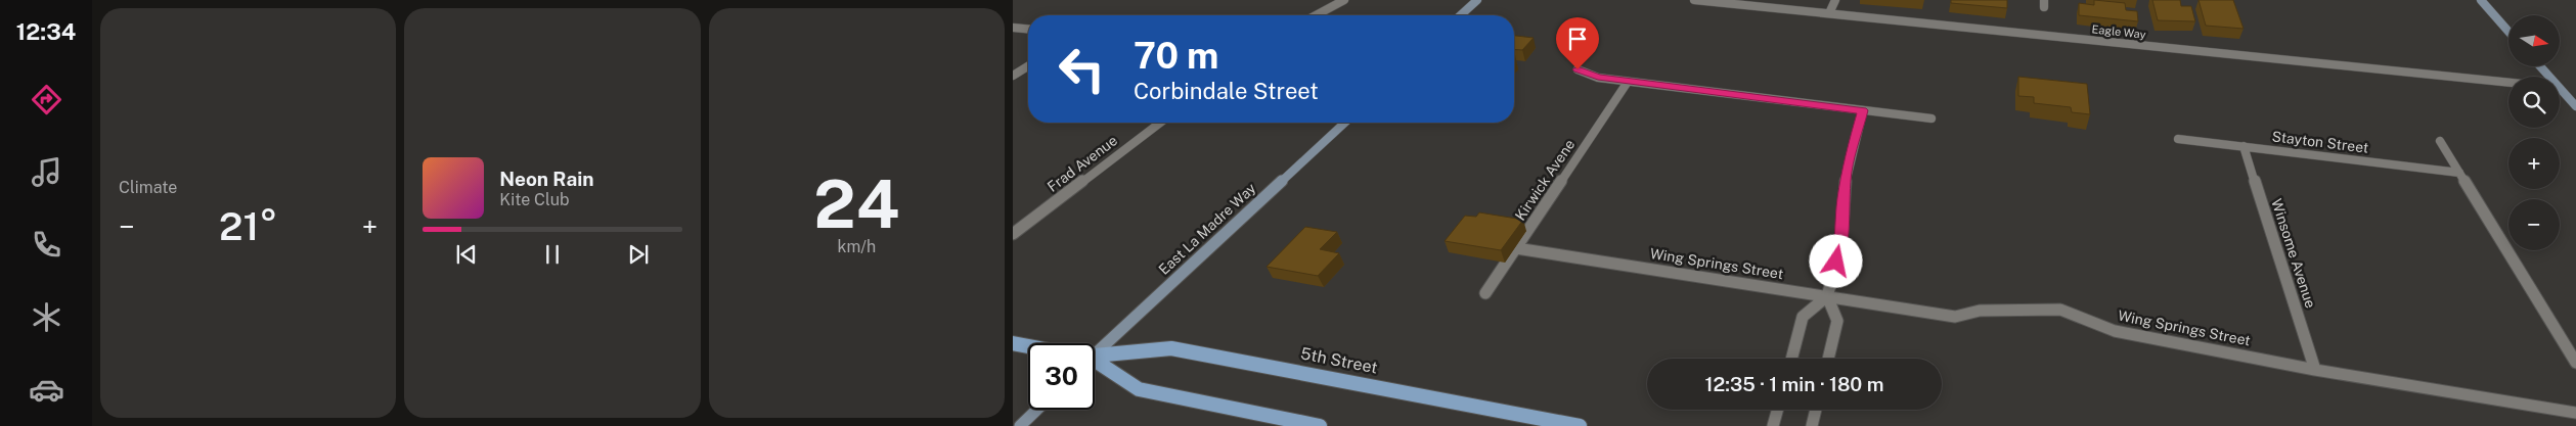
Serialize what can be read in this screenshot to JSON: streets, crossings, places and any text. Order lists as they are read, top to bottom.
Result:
{
  "streets": {
    "main road": ["5th Street"],
    "street": [
      "Eagle Way",
      "Stayton Street",
      "Frad Avenue",
      "Kirwick Avene",
      "East La Madre Way",
      "Winsome Avenue",
      "Wing Springs Street"
    ]
  },
  "crossings": [
    ["Stayton Street", "Winsome Avenue"],
    ["Kirwick Avene", "Wing Springs Street"],
    ["Winsome Avenue", "Wing Springs Street"]
  ],
  "north": "right",
  "page": {
    "tabs": "12:34",
    "tile": [
      "Climate",
      ["24", "km/h"]
    ],
    "map_buttons": ["+", "−"],
    "turn": ["70 m", "Corbindale Street"],
    "song": ["Neon Rain", "Kite Club"],
    "heat": ["−", "21°", "+"],
    "limit": "30",
    "trip": "12:35 · 1 min · 180 m"
  }
}
